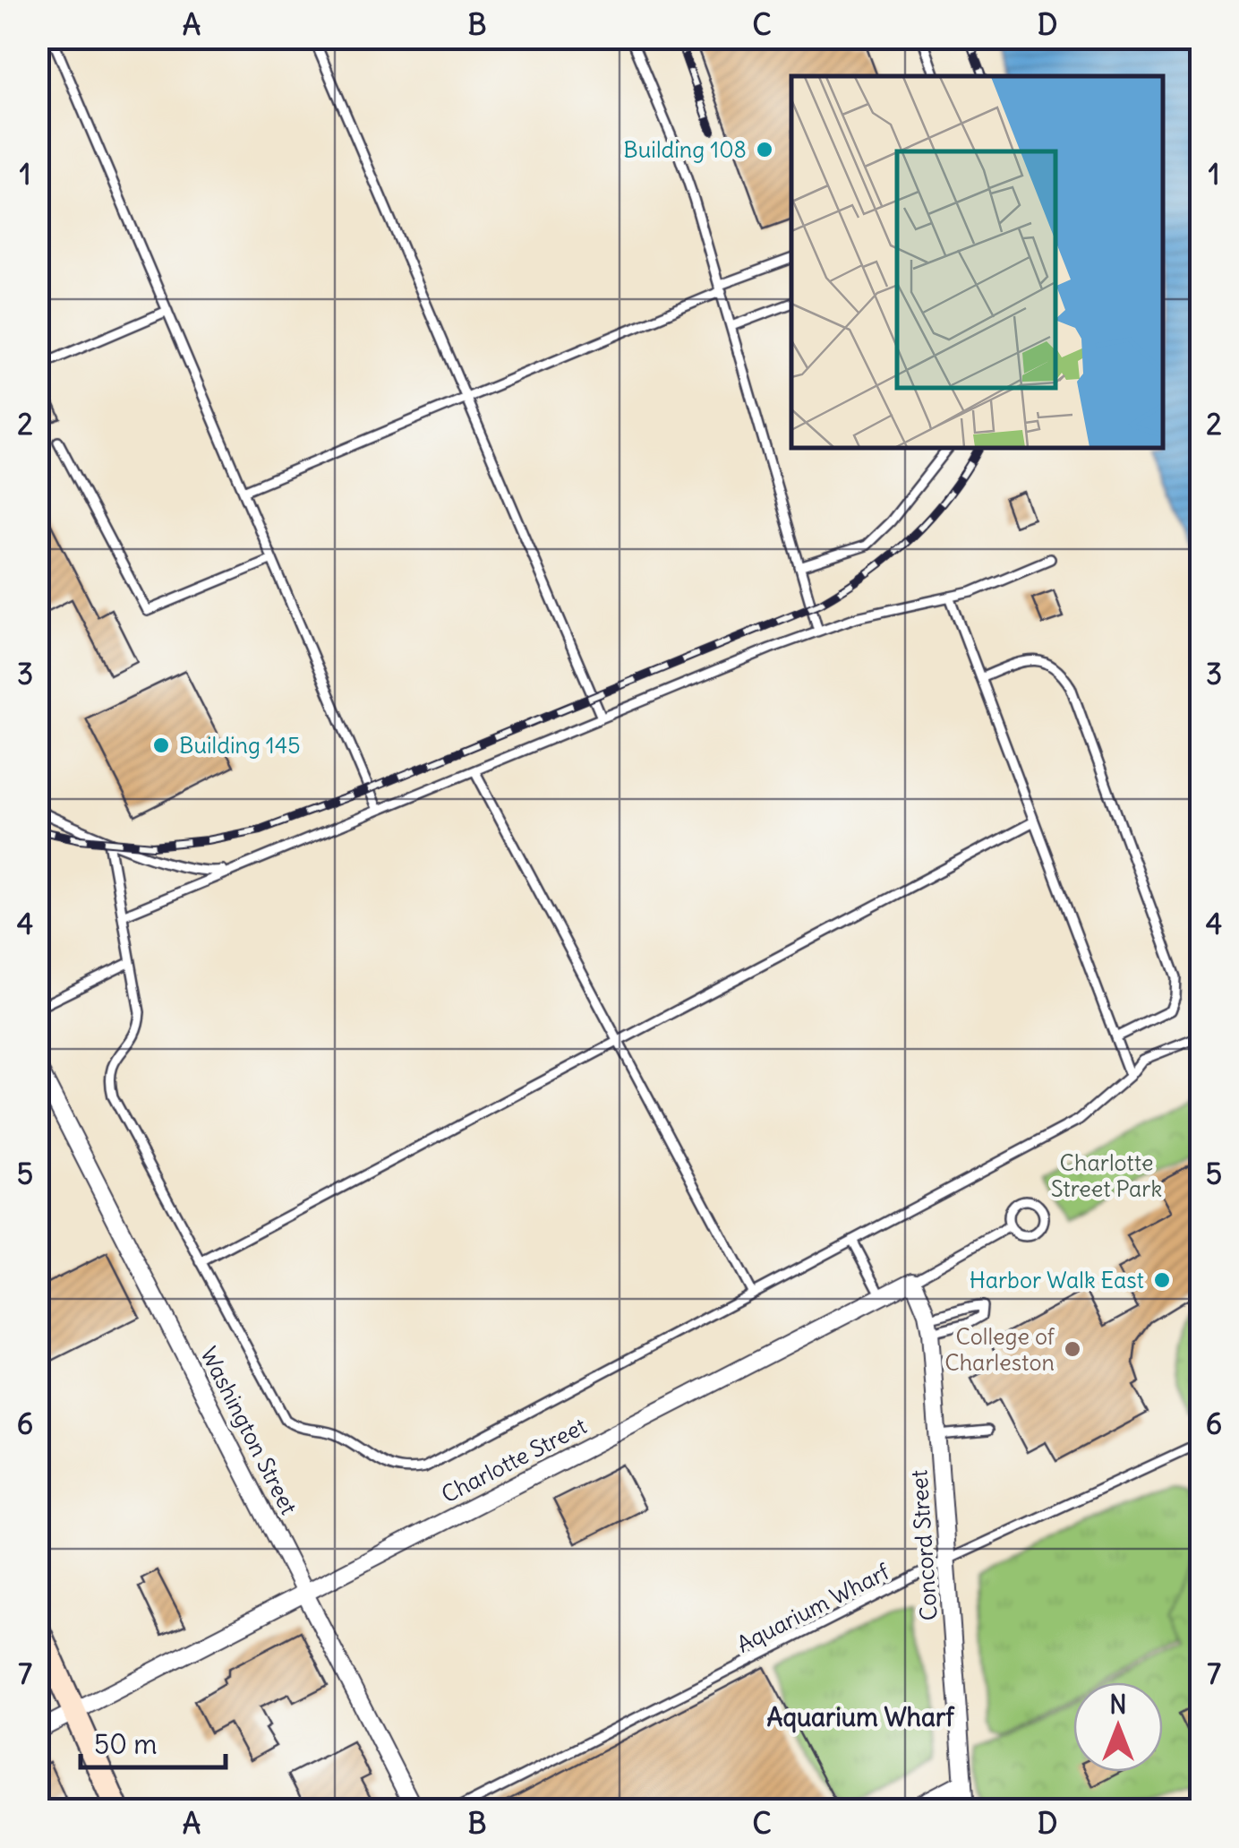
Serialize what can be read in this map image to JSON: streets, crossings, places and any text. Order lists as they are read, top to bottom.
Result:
{
  "streets": {
    "street": ["Washington Street", "Charlotte Street", "Concord Street"],
    "lane": ["Aquarium Wharf"]
  },
  "crossings": [
    ["Washington Street", "Charlotte Street"],
    ["Charlotte Street", "Concord Street"],
    ["Concord Street", "Aquarium Wharf"]
  ],
  "districts": ["Aquarium Wharf"],
  "parks": ["Charlotte Street Park"],
  "places": [
    "Building 108",
    "Building 145",
    "Harbor Walk East",
    "College of Charleston"
  ],
  "scale_bar": "50 m",
  "north": "top",
  "grid": {
    "columns": [
      "A",
      "B",
      "C",
      "D"
    ],
    "rows": [
      "1",
      "2",
      "3",
      "4",
      "5",
      "6",
      "7"
    ]
  }
}
